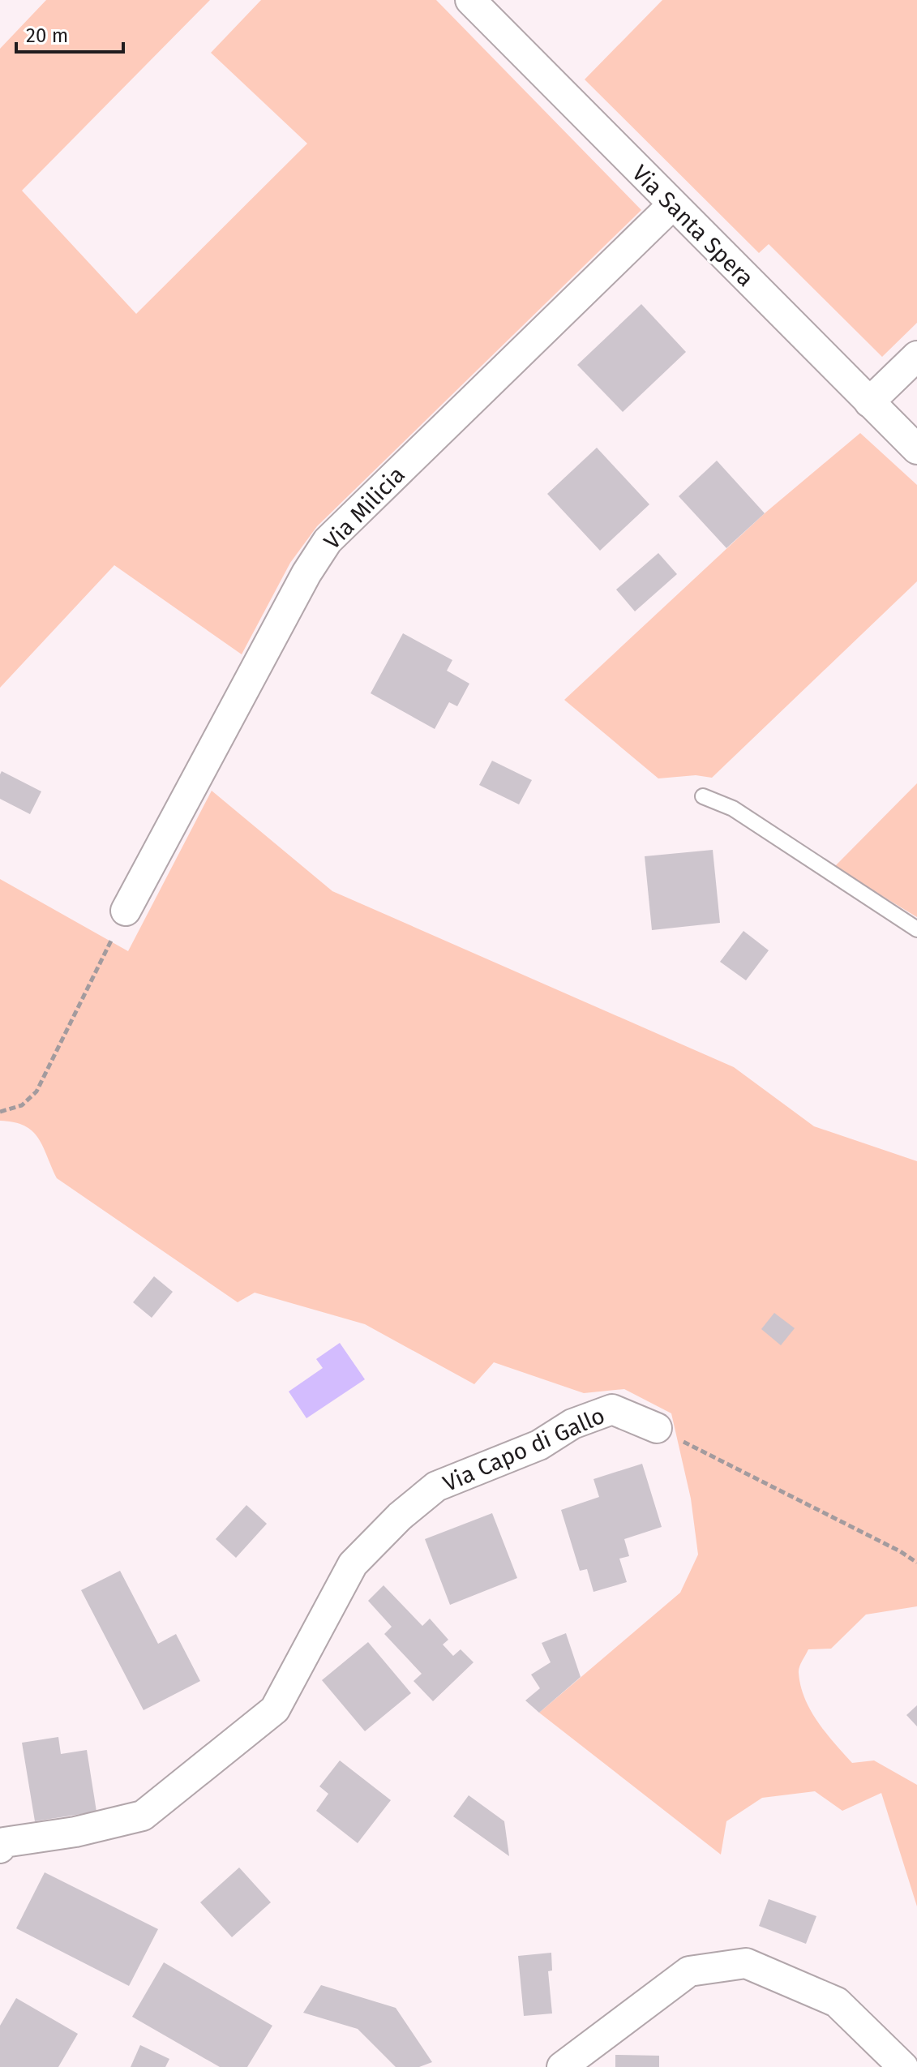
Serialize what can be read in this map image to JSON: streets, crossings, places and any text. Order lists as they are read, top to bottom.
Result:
{
  "streets": {
    "street": ["Via Santa Spera", "Via Milicia", "Via Capo di Gallo"]
  },
  "crossings": [
    ["Via Santa Spera", "Via Milicia"]
  ],
  "scale_bar": "20 m"
}
